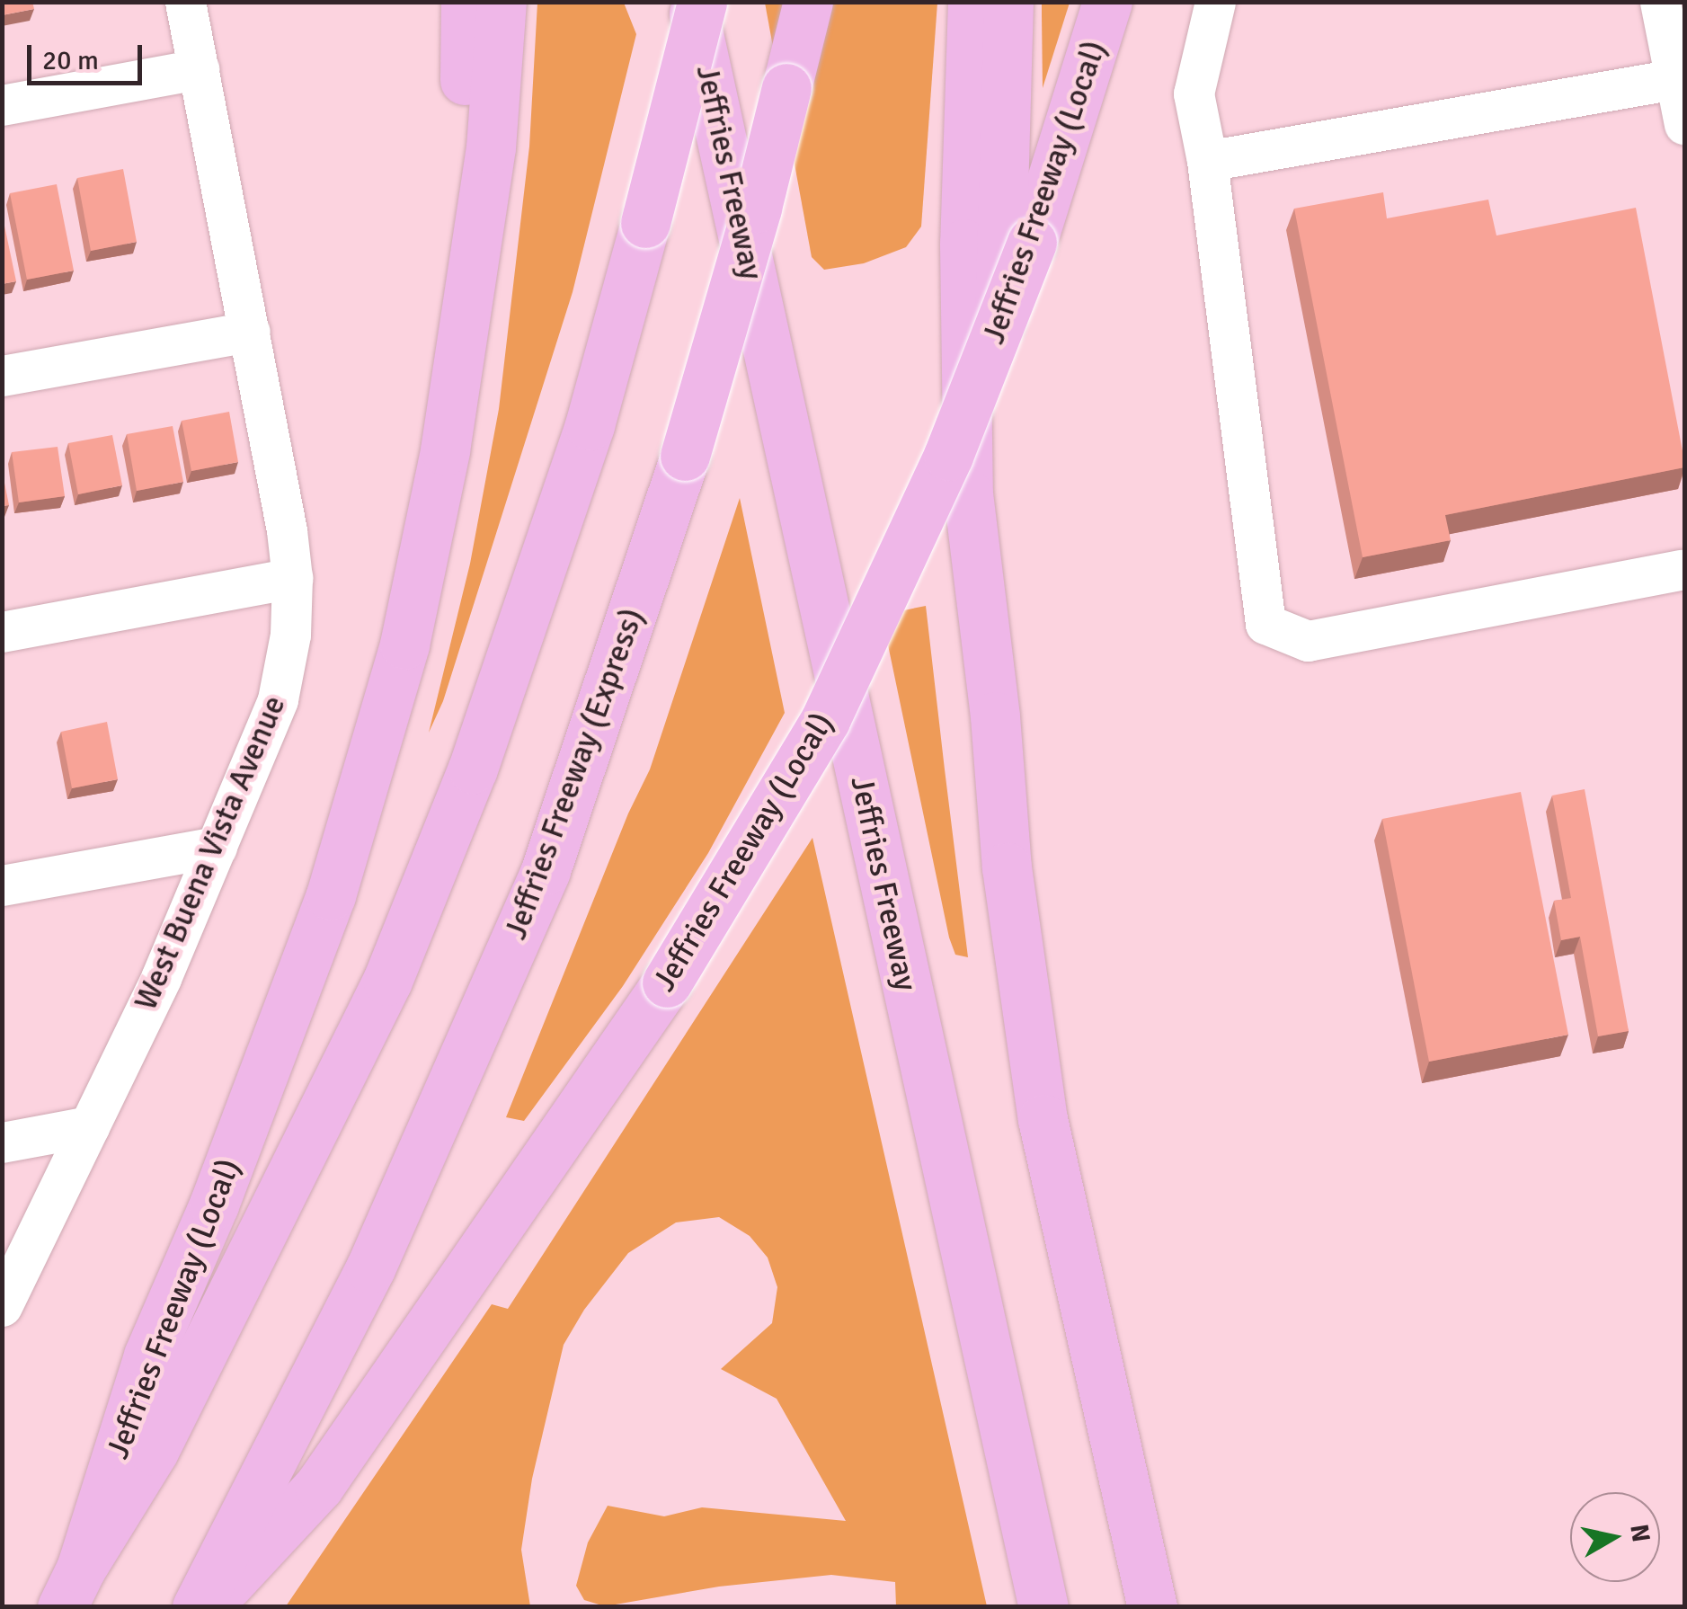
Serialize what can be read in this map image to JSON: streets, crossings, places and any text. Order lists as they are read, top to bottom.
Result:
{
  "streets": {
    "highway": ["Jeffries Freeway", "Jeffries Freeway (Local)", "Jeffries Freeway (Express)"],
    "street": ["West Buena Vista Avenue"]
  },
  "scale_bar": "20 m",
  "north": "right"
}
